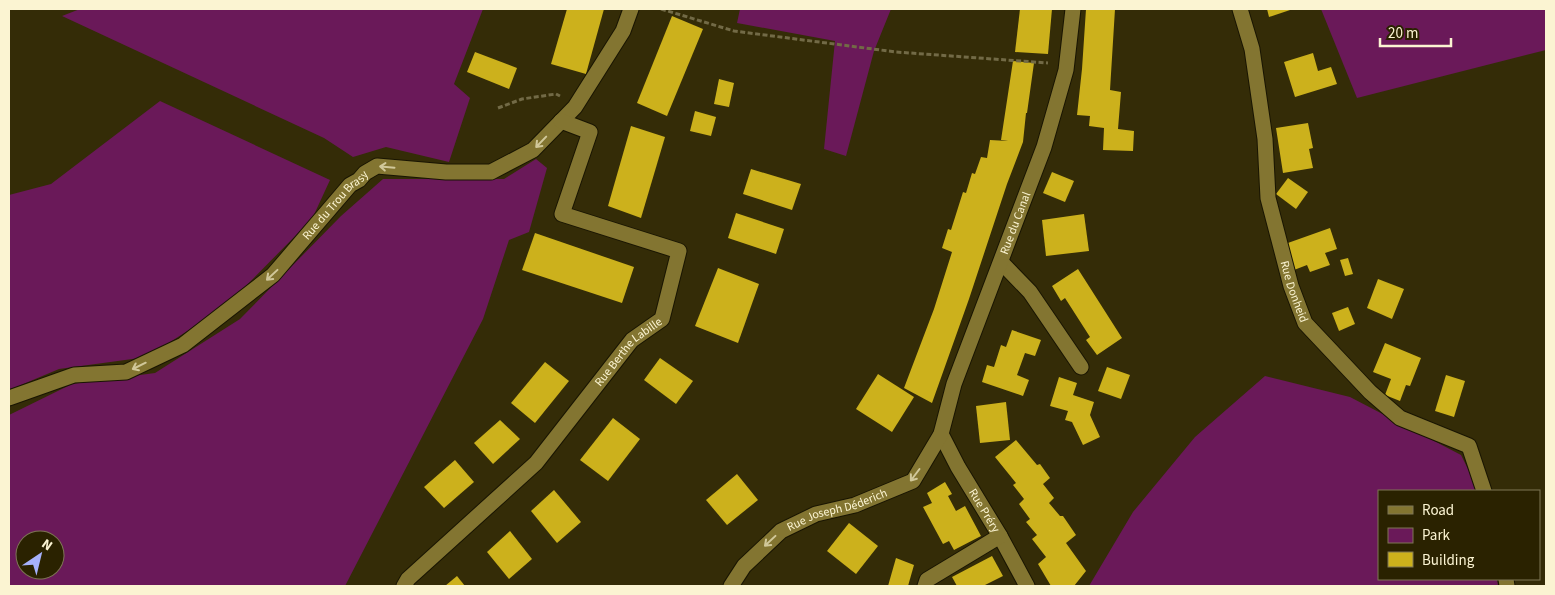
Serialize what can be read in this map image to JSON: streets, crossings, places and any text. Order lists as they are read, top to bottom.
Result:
{
  "streets": {
    "street": [
      "Rue du Trou Brasy",
      "Rue du Canal",
      "Rue Donheid",
      "Rue Berthe Labille",
      "Rue Joseph Déderich",
      "Rue Préry"
    ]
  },
  "crossings": [
    ["Rue du Trou Brasy", "Rue Berthe Labille"],
    ["Rue du Canal", "Rue Joseph Déderich"],
    ["Rue du Canal", "Rue Préry"],
    ["Rue Joseph Déderich", "Rue Préry"]
  ],
  "one_way": ["Rue du Trou Brasy"],
  "legend": ["Road", "Park", "Building"],
  "scale_bar": "20 m",
  "north": "top right"
}
